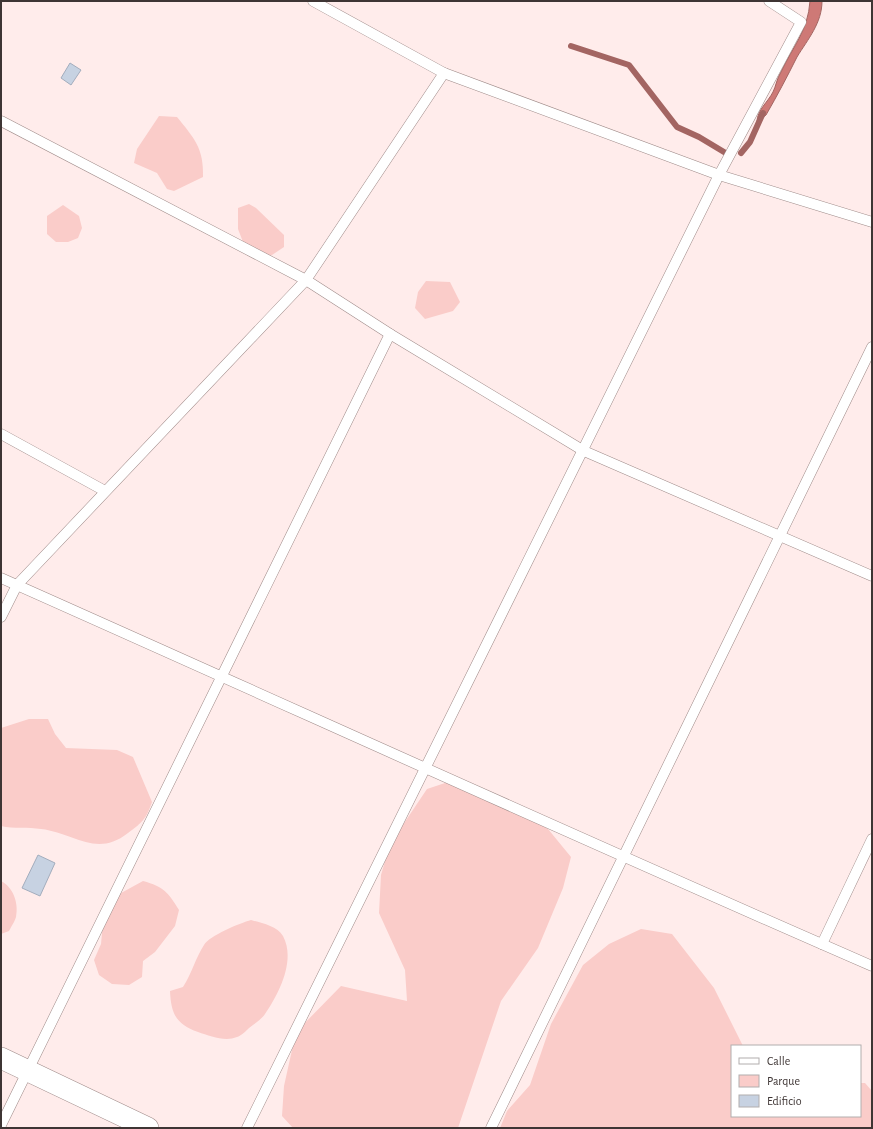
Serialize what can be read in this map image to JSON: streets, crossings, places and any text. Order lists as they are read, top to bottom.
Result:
{
  "legend": ["Calle", "Parque", "Edificio"]
}
